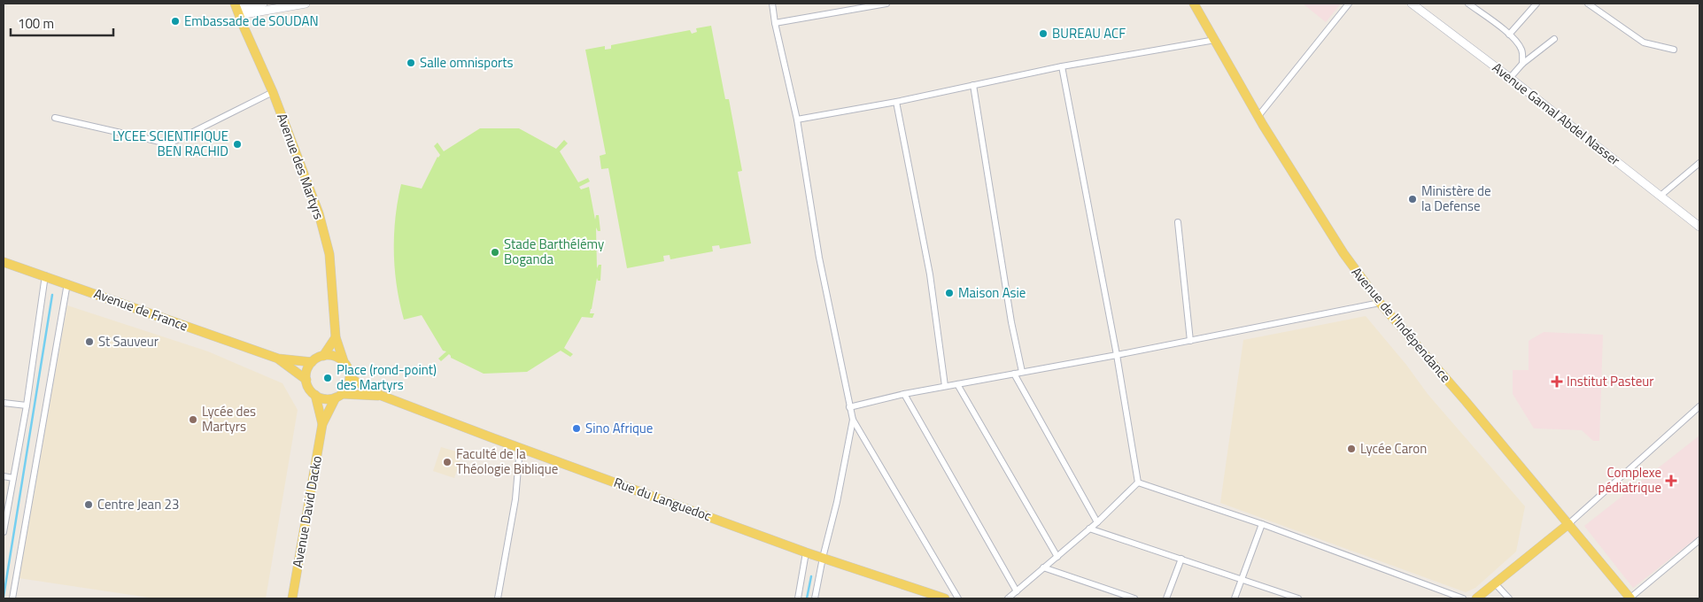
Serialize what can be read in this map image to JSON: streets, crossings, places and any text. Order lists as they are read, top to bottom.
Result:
{
  "streets": {
    "main road": [
      "Avenue des Martyrs",
      "Avenue de France",
      "Avenue de l'Indépendance",
      "Rue du Languedoc",
      "Avenue David Dacko"
    ],
    "street": ["Avenue Gamal Abdel Nasser"]
  },
  "crossings": [
    ["Avenue des Martyrs", "Avenue de France"],
    ["Avenue des Martyrs", "Rue du Languedoc"],
    ["Avenue des Martyrs", "Avenue David Dacko"],
    ["Avenue de France", "Rue du Languedoc"],
    ["Avenue de France", "Avenue David Dacko"],
    ["Rue du Languedoc", "Avenue David Dacko"]
  ],
  "places": {
    "other": [
      "Embassade de SOUDAN",
      "BUREAU ACF",
      "Salle omnisports",
      "LYCEE SCIENTIFIQUE BEN RACHID",
      "Ministère de la Defense",
      "Stade Barthélémy Boganda",
      "Maison Asie",
      "St Sauveur",
      "Place (rond-point) des Martyrs",
      "Lycée des Martyrs",
      "Sino Afrique",
      "Lycée Caron",
      "Faculté de la Théologie Biblique",
      "Centre Jean 23"
    ],
    "health": ["Institut Pasteur", "Complexe pédiatrique"]
  },
  "scale_bar": "100 m"
}
